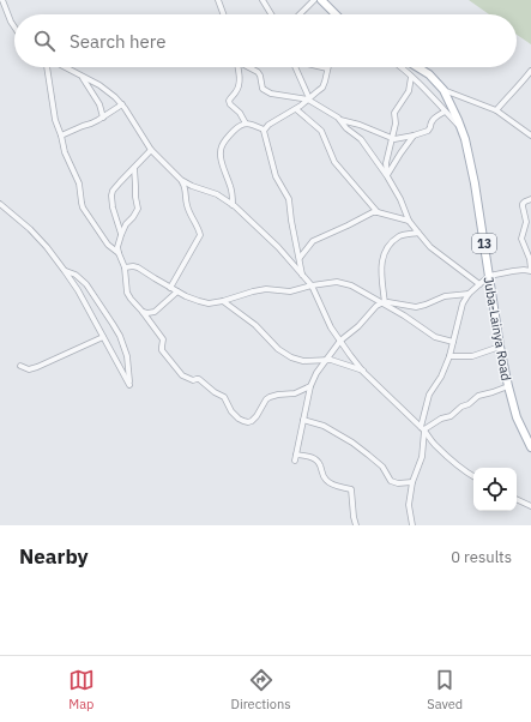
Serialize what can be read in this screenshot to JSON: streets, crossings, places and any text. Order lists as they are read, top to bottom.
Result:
{
  "streets": {
    "main road": ["13", "Juba-Lainya Road"]
  },
  "page": {
    "search": "Search here",
    "heading": ["Nearby", "0 results"],
    "nav": ["Map", "Directions", "Saved"]
  }
}
